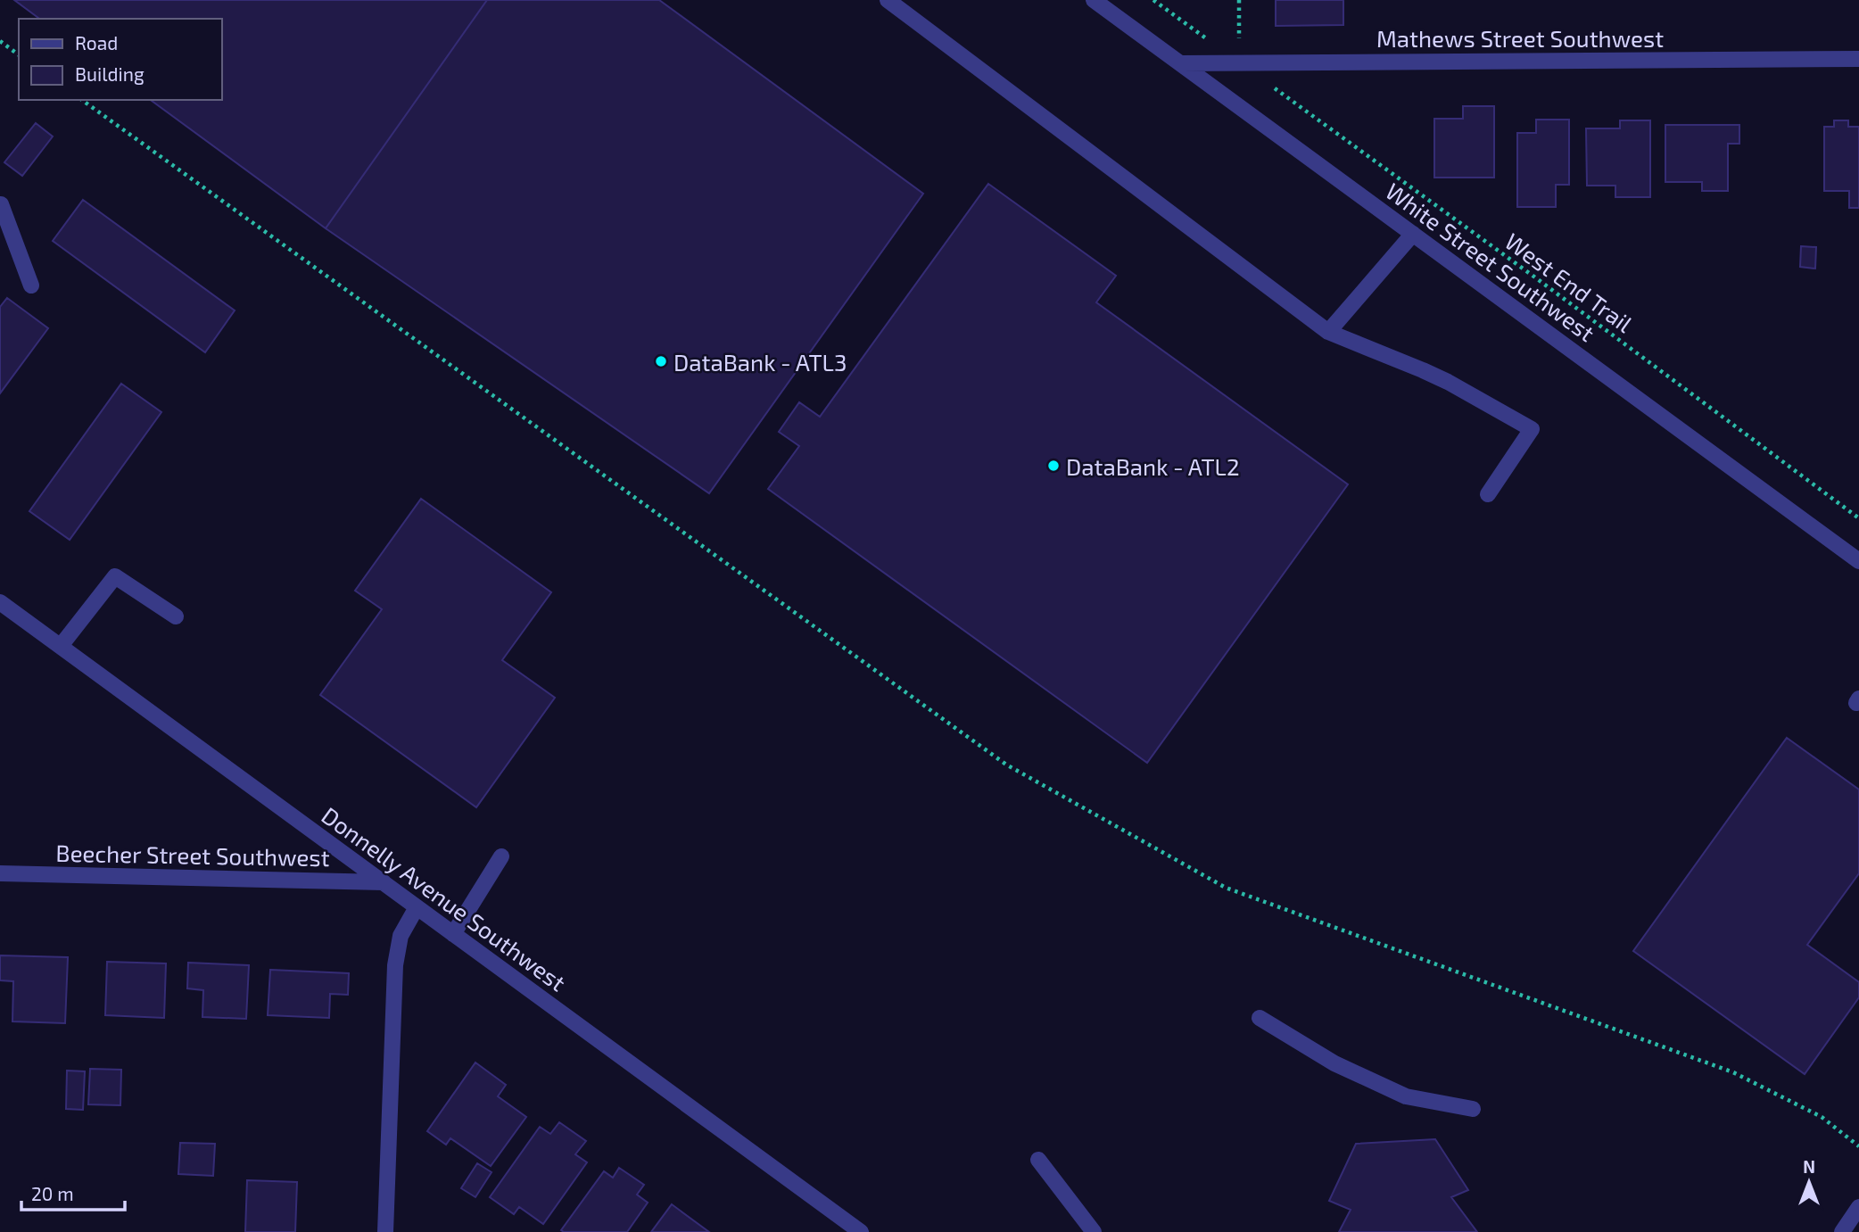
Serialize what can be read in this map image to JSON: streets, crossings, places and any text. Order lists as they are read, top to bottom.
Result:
{
  "streets": {
    "street": [
      "Mathews Street Southwest",
      "White Street Southwest",
      "Beecher Street Southwest",
      "Donnelly Avenue Southwest"
    ],
    "path": ["West End Trail"]
  },
  "crossings": [
    ["Mathews Street Southwest", "White Street Southwest"],
    ["Beecher Street Southwest", "Donnelly Avenue Southwest"]
  ],
  "places": ["DataBank - ATL3", "DataBank - ATL2"],
  "legend": ["Road", "Building"],
  "scale_bar": "20 m",
  "north": "top"
}
